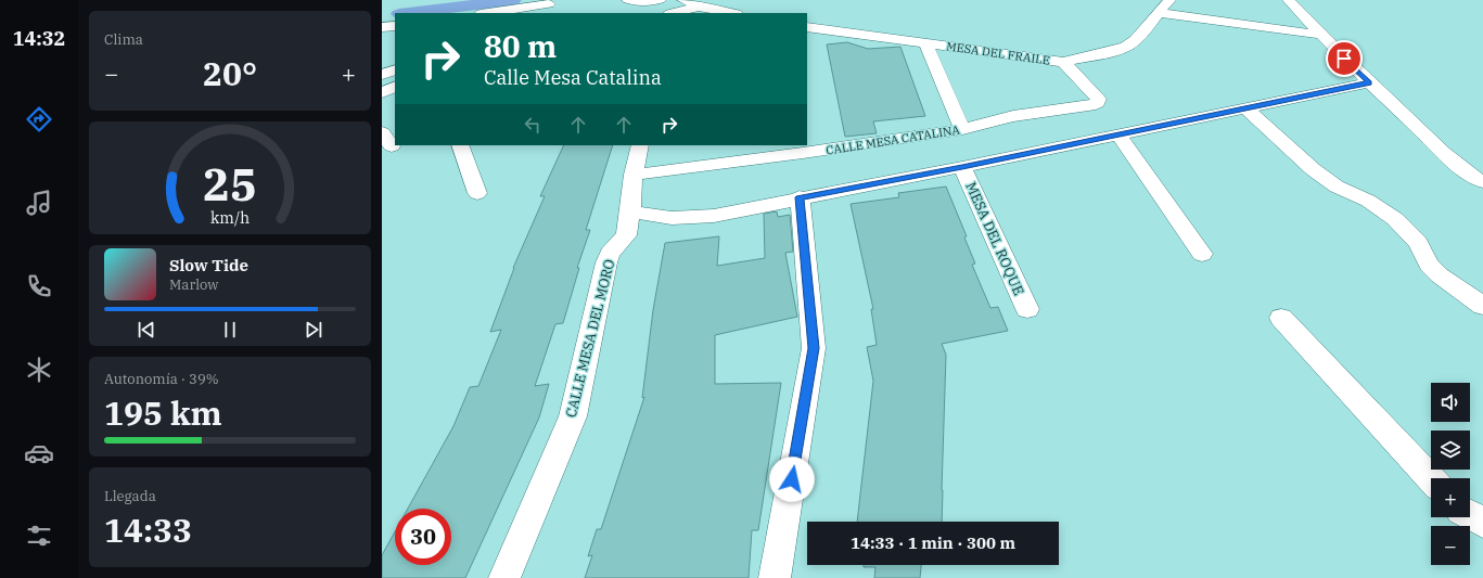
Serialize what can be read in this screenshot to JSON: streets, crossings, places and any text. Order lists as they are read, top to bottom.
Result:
{
  "streets": {
    "street": [
      "MESA DEL FRAILE",
      "CALLE MESA CATALINA",
      "MESA DEL ROQUE",
      "CALLE MESA DEL MORO"
    ]
  },
  "crossings": [
    ["MESA DEL FRAILE", "CALLE MESA CATALINA"],
    ["CALLE MESA CATALINA", "CALLE MESA DEL MORO"]
  ],
  "page": {
    "tabs": "14:32",
    "tile": [
      "Clima",
      ["Autonomía · 39%", "195 km"],
      ["Llegada", "14:33"]
    ],
    "turn": ["80 m", "Calle Mesa Catalina"],
    "heat": ["−", "20°", "+"],
    "song": ["Slow Tide", "Marlow"],
    "map_buttons": ["+", "−"],
    "limit": "30",
    "trip": "14:33 · 1 min · 300 m",
    "gauge": ["25", "km/h"]
  }
}
